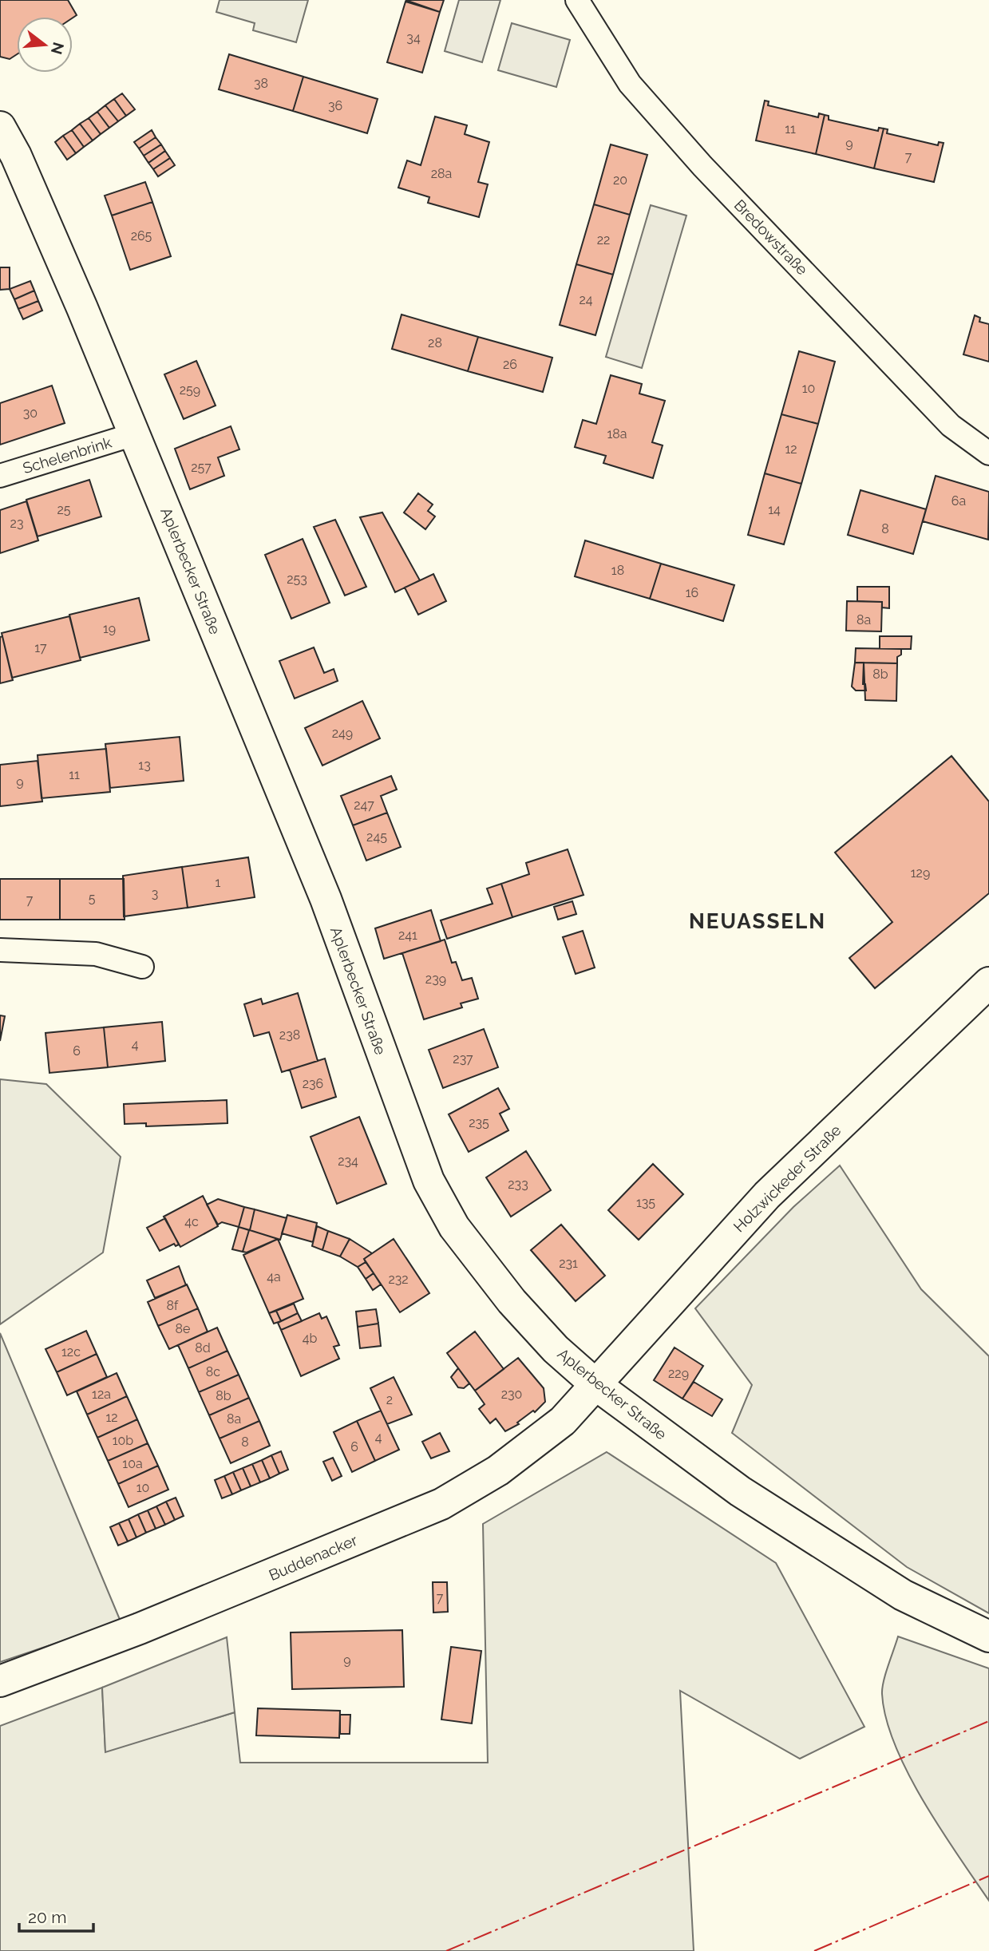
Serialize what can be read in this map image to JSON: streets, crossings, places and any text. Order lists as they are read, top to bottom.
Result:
{
  "streets": {
    "main road": ["Aplerbecker Straße", "Holzwickeder Straße", "Buddenacker"],
    "street": ["Bredowstraße", "Schelenbrink"]
  },
  "crossings": [
    ["Schelenbrink", "Aplerbecker Straße"],
    ["Aplerbecker Straße", "Holzwickeder Straße"],
    ["Aplerbecker Straße", "Buddenacker"],
    ["Holzwickeder Straße", "Buddenacker"]
  ],
  "districts": ["NEUASSELN"],
  "house_numbers": [
    "34",
    "38",
    "36",
    "11",
    "9",
    "7",
    "28a",
    "20",
    "265",
    "22",
    "24",
    "28",
    "26",
    "10",
    "259",
    "30",
    "18a",
    "12",
    "257",
    "6a",
    "25",
    "14",
    "23",
    "8",
    "18",
    "253",
    "16",
    "8a",
    "19",
    "17",
    "8b",
    "249",
    "13",
    "11",
    "9",
    "247",
    "245",
    "129",
    "1",
    "3",
    "5",
    "7",
    "241",
    "239",
    "238",
    "4",
    "6",
    "237",
    "236",
    "235",
    "234",
    "233",
    "135",
    "4c",
    "231",
    "4a",
    "232",
    "8f",
    "8e",
    "4b",
    "8d",
    "12c",
    "8c",
    "229",
    "12a",
    "230",
    "8b",
    "2",
    "12",
    "8a",
    "4",
    "10b",
    "8",
    "6",
    "10a",
    "10",
    "7",
    "9"
  ],
  "scale_bar": "20 m",
  "north": "right"
}
